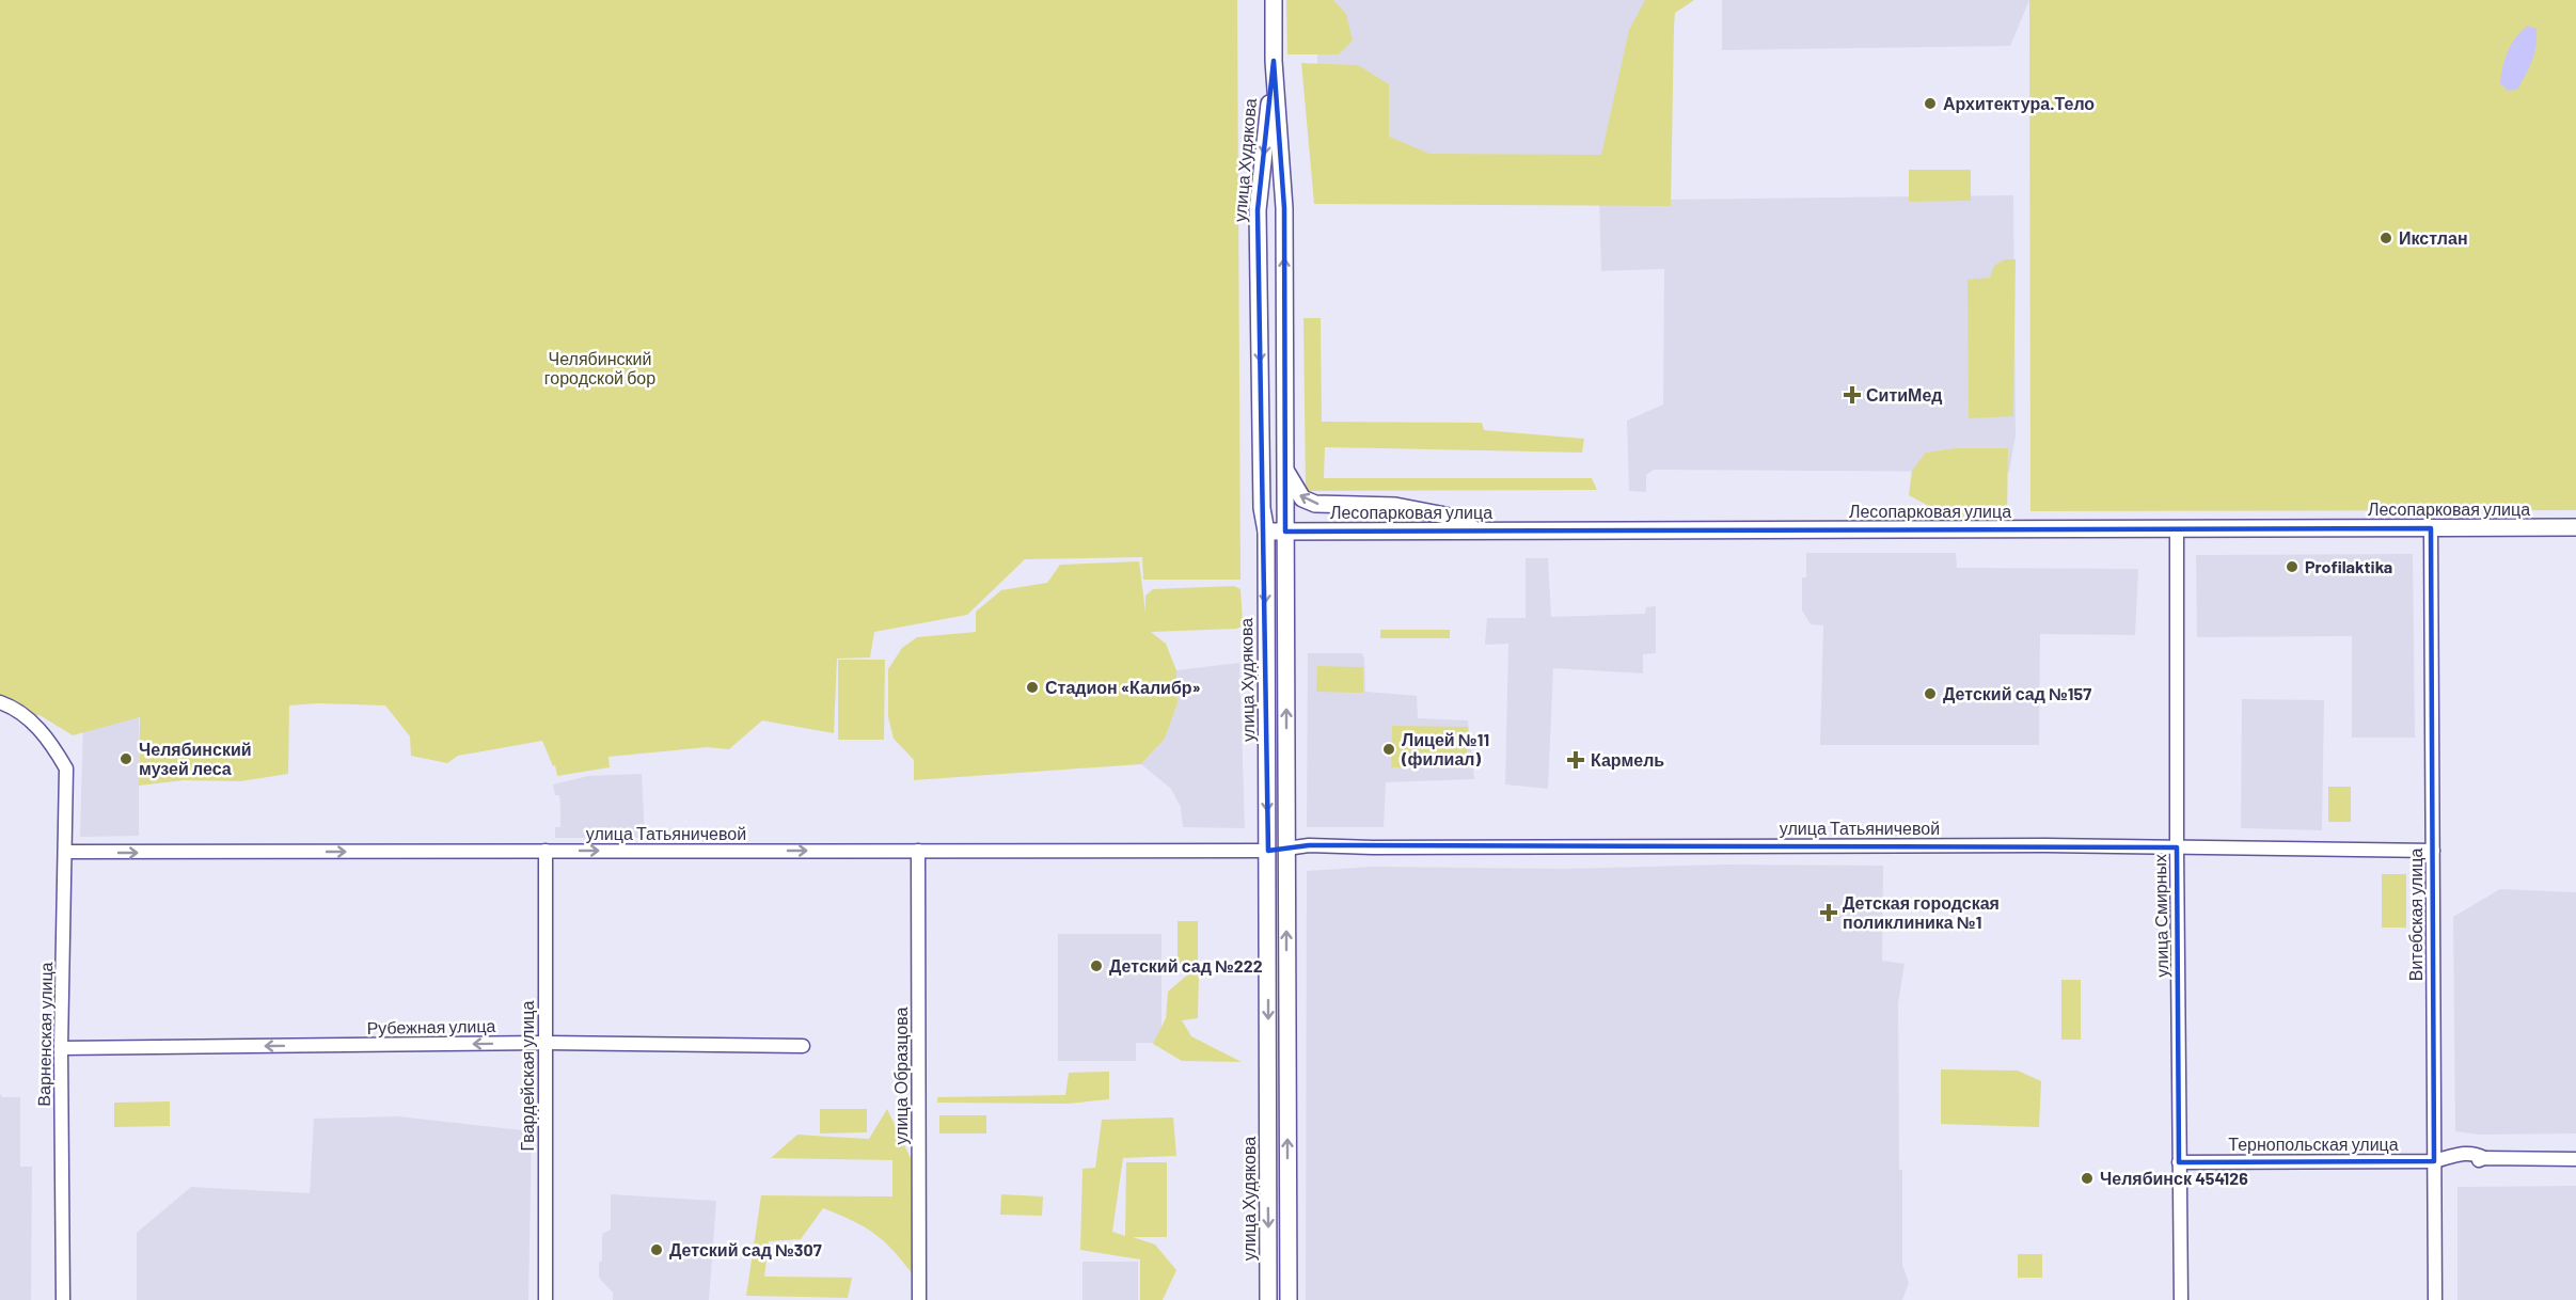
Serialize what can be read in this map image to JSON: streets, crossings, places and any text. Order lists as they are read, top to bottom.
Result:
{
  "streets": {
    "main road": ["улица Худякова", "Лесопарковая улица"],
    "street": [
      "улица Татьяничевой",
      "Витебская улица",
      "улица Смирных",
      "Рубежная улица",
      "Варненская улица",
      "Гвардейская улица",
      "улица Образцова",
      "Тернопольская улица"
    ]
  },
  "crossings": [
    ["улица Худякова", "Лесопарковая улица"],
    ["улица Худякова", "улица Татьяничевой"],
    ["Лесопарковая улица", "Витебская улица"],
    ["Лесопарковая улица", "улица Смирных"],
    ["улица Татьяничевой", "Витебская улица"],
    ["улица Татьяничевой", "улица Смирных"],
    ["улица Татьяничевой", "Варненская улица"],
    ["улица Татьяничевой", "Гвардейская улица"],
    ["улица Татьяничевой", "улица Образцова"],
    ["Витебская улица", "Тернопольская улица"],
    ["улица Смирных", "Тернопольская улица"],
    ["Рубежная улица", "Варненская улица"],
    ["Рубежная улица", "Гвардейская улица"]
  ],
  "one_way": ["улица Татьяничевой", "Рубежная улица"],
  "parks": ["Челябинский городской бор"],
  "places": {
    "other": [
      "Архитектура.Тело",
      "Икстлан",
      "Profilaktika",
      "Стадион «Калибр»",
      "Детский сад №157",
      "Лицей №11 (филиал)",
      "Челябинский музей леса",
      "Детский сад №222",
      "Челябинск 454126",
      "Детский сад №307"
    ],
    "health": ["СитиМед", "Кармель", "Детская городская поликлиника №1"]
  }
}
